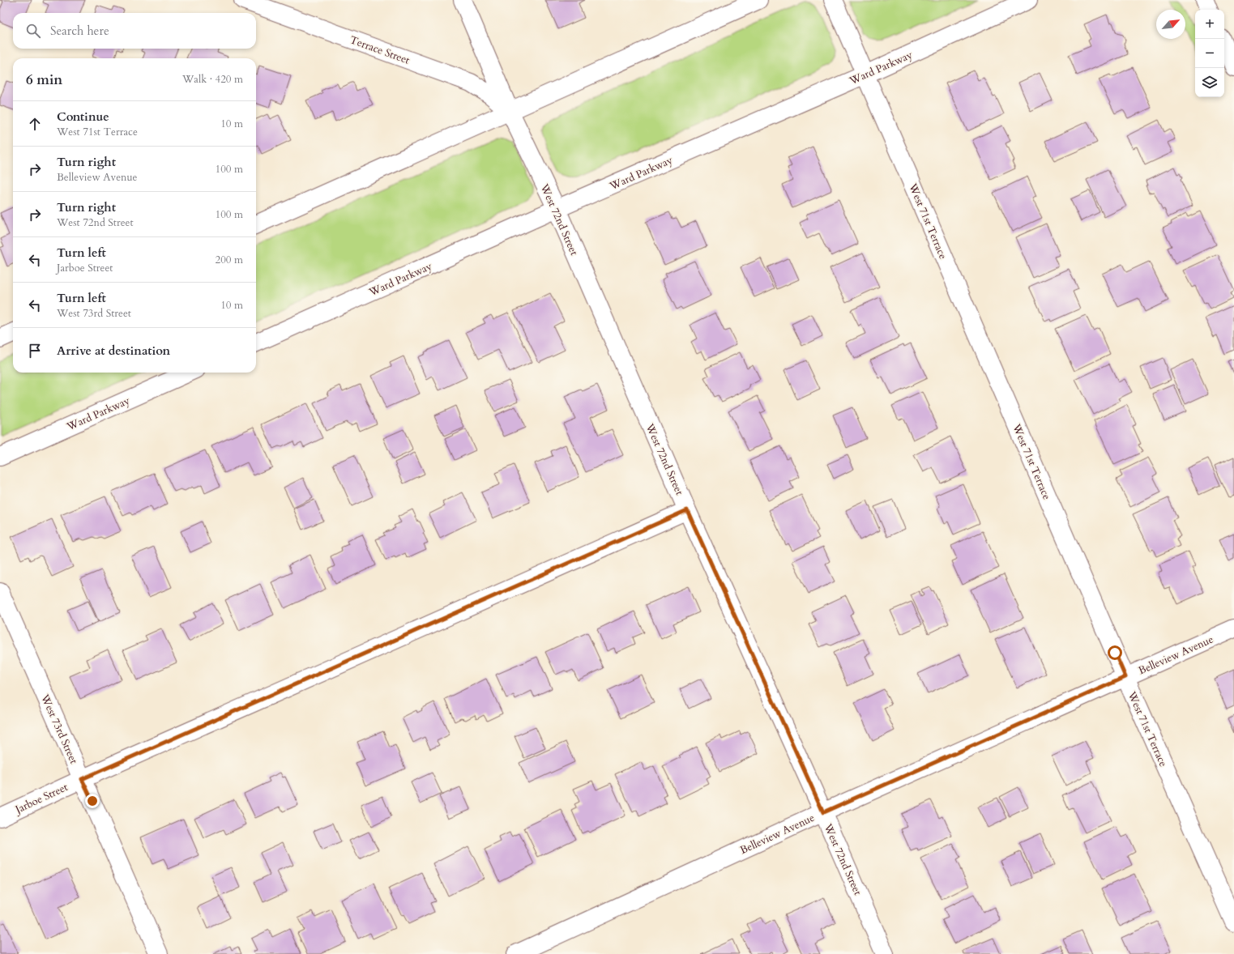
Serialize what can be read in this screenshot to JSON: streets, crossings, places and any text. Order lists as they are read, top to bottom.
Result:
{
  "streets": {
    "street": [
      "Terrace Street",
      "Ward Parkway",
      "West 72nd Street",
      "West 71st Terrace",
      "Belleview Avenue",
      "West 73rd Street",
      "Jarboe Street"
    ]
  },
  "crossings": [
    ["Terrace Street", "West 72nd Street"],
    ["Ward Parkway", "West 72nd Street"],
    ["Ward Parkway", "West 71st Terrace"],
    ["West 72nd Street", "Belleview Avenue"],
    ["West 72nd Street", "Jarboe Street"],
    ["West 71st Terrace", "Belleview Avenue"],
    ["West 73rd Street", "Jarboe Street"]
  ],
  "north": "top right",
  "page": {
    "map_buttons": ["+", "−"],
    "search": "Search here",
    "heading": ["6 min", "Walk · 420 m"],
    "list": [
      ["Continue", "West 71st Terrace", "10 m"],
      ["Turn right", "Belleview Avenue", "100 m"],
      ["Turn right", "West 72nd Street", "100 m"],
      ["Turn left", "Jarboe Street", "200 m"],
      ["Turn left", "West 73rd Street", "10 m"],
      "Arrive at destination"
    ]
  }
}
